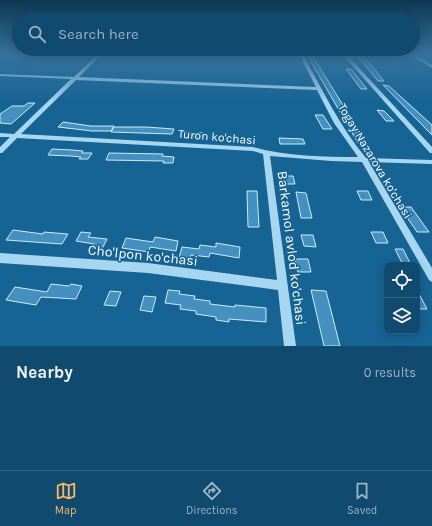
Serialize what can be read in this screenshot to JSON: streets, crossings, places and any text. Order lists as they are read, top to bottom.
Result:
{
  "streets": {
    "street": [
      "Turon ko'chasi",
      "Togay Nazarova ko'chasi",
      "Barkamol avlod ko'chasi",
      "Cho'lpon ko'chasi"
    ]
  },
  "crossings": [
    ["Turon ko'chasi", "Togay Nazarova ko'chasi"],
    ["Turon ko'chasi", "Barkamol avlod ko'chasi"],
    ["Barkamol avlod ko'chasi", "Cho'lpon ko'chasi"]
  ],
  "page": {
    "search": "Search here",
    "heading": ["Nearby", "0 results"],
    "nav": ["Map", "Directions", "Saved"]
  }
}
